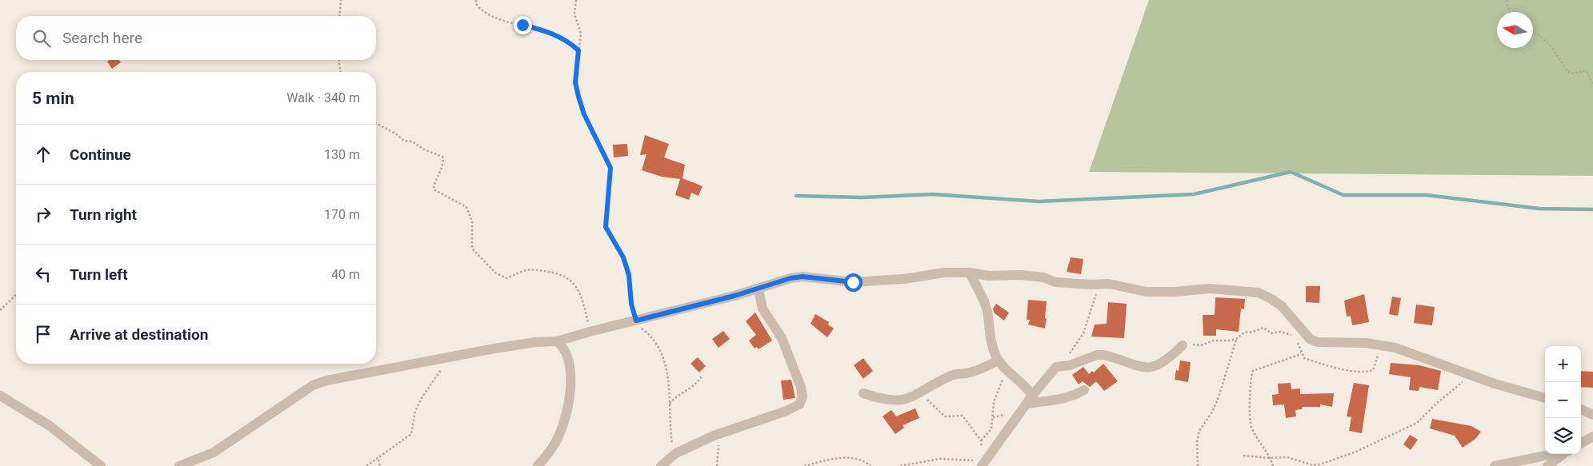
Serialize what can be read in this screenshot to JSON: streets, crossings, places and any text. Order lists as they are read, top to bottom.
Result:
{
  "north": "left",
  "page": {
    "search": "Search here",
    "heading": ["5 min", "Walk · 340 m"],
    "list": [
      ["Continue", "130 m"],
      ["Turn right", "170 m"],
      ["Turn left", "40 m"],
      "Arrive at destination"
    ],
    "map_buttons": ["+", "−"]
  }
}
